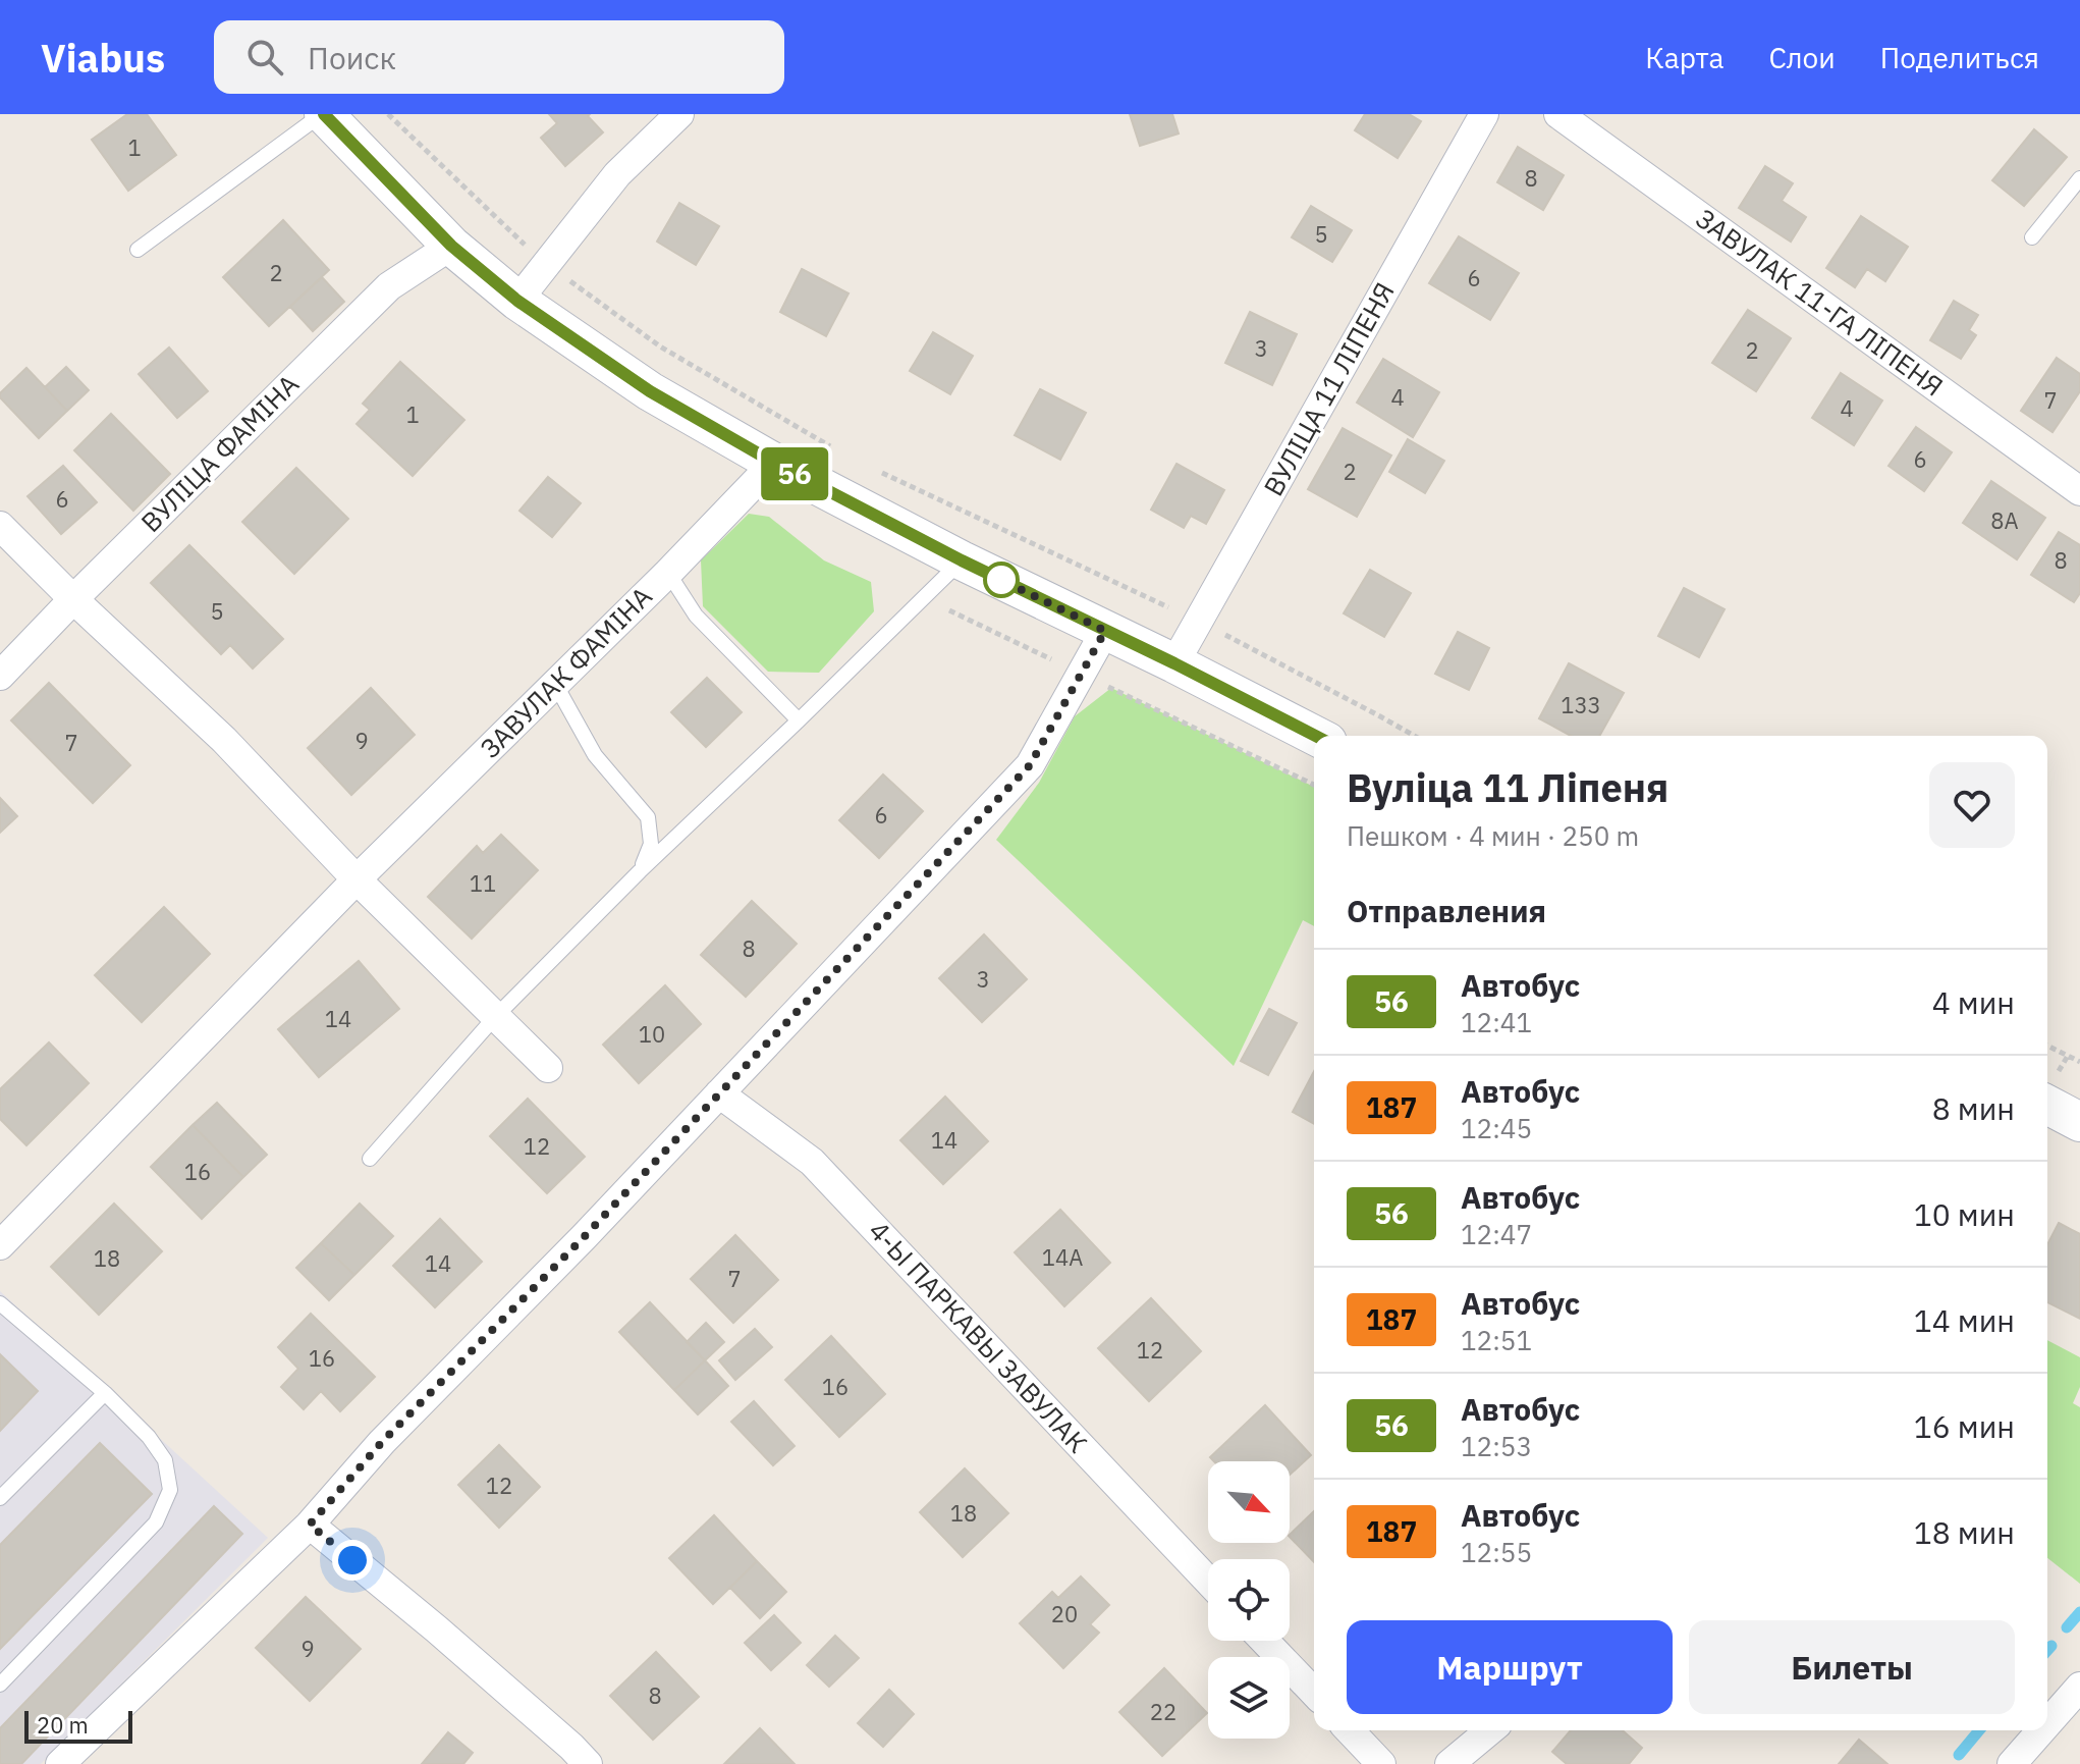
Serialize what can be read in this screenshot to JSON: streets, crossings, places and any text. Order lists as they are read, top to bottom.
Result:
{
  "streets": {
    "street": [
      "ЗАВУЛАК 11-ГА ЛІПЕНЯ",
      "ВУЛІЦА 11 ЛІПЕНЯ",
      "ВУЛІЦА ФАМІНА",
      "ЗАВУЛАК ФАМІНА",
      "4-Ы ПАРКАВЫ ЗАВУЛАК"
    ]
  },
  "lines": ["bus line 56"],
  "house_numbers": [
    "1",
    "8",
    "5",
    "2",
    "6",
    "3",
    "2",
    "4",
    "7",
    "4",
    "1",
    "6",
    "2",
    "6",
    "8А",
    "8",
    "5",
    "133",
    "9",
    "7",
    "6",
    "11",
    "8",
    "3",
    "14",
    "10",
    "14",
    "12",
    "16",
    "14А",
    "18",
    "14",
    "7",
    "12",
    "16",
    "16",
    "12",
    "18",
    "20",
    "9",
    "8",
    "22"
  ],
  "scale_bar": "20 m",
  "north": "bottom right",
  "page": {
    "header": "Viabus",
    "search": "Поиск",
    "nav": ["Карта", "Слои", "Поделиться"],
    "on_map": "56",
    "heading": [
      ["Вуліца 11 Ліпеня", "Пешком · 4 мин · 250 m"],
      "Отправления"
    ],
    "list": [
      {
        "mark": "56",
        "name": "Автобус",
        "note": "12:41",
        "value": "4 мин"
      },
      {
        "mark": "187",
        "name": "Автобус",
        "note": "12:45",
        "value": "8 мин"
      },
      {
        "mark": "56",
        "name": "Автобус",
        "note": "12:47",
        "value": "10 мин"
      },
      {
        "mark": "187",
        "name": "Автобус",
        "note": "12:51",
        "value": "14 мин"
      },
      {
        "mark": "56",
        "name": "Автобус",
        "note": "12:53",
        "value": "16 мин"
      },
      {
        "mark": "187",
        "name": "Автобус",
        "note": "12:55",
        "value": "18 мин"
      }
    ],
    "buttons": ["Маршрут", "Билеты"],
    "scale": "20 m"
  }
}
